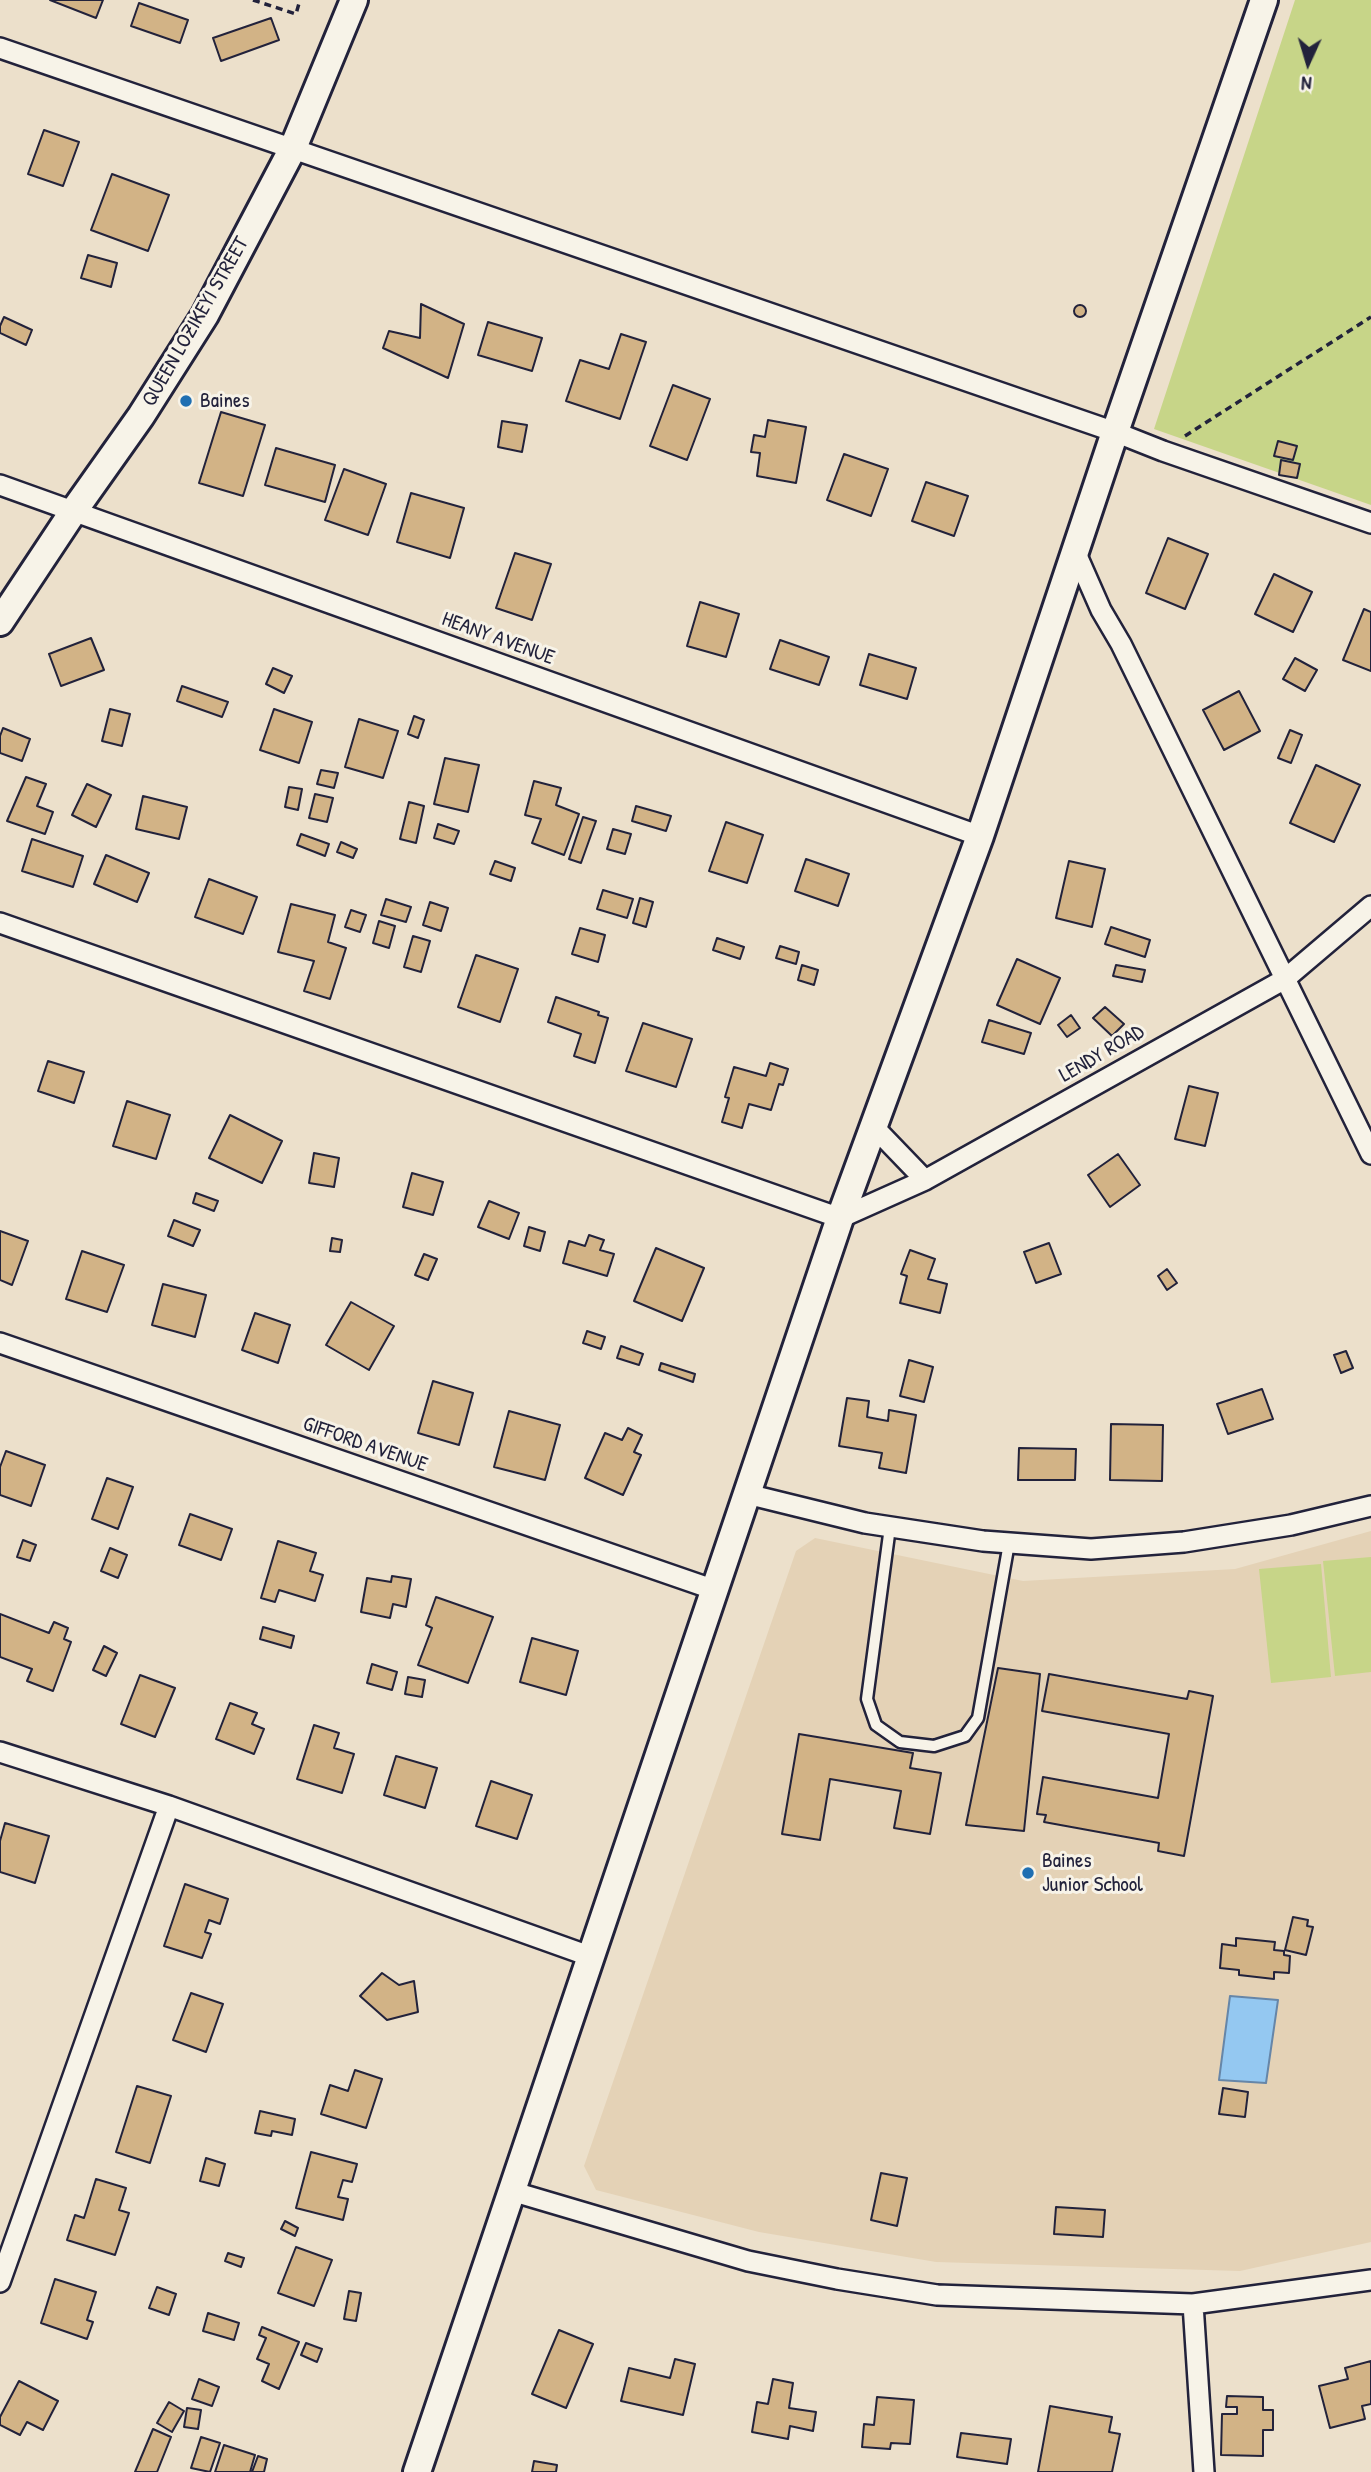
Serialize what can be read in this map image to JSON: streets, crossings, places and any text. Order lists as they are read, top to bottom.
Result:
{
  "streets": {
    "street": [
      "QUEEN LOZIKEYI STREET",
      "HEANY AVENUE",
      "LENDY ROAD",
      "GIFFORD AVENUE"
    ]
  },
  "crossings": [
    ["QUEEN LOZIKEYI STREET", "HEANY AVENUE"]
  ],
  "places": ["Baines", "Baines Junior School"],
  "north": "bottom"
}
